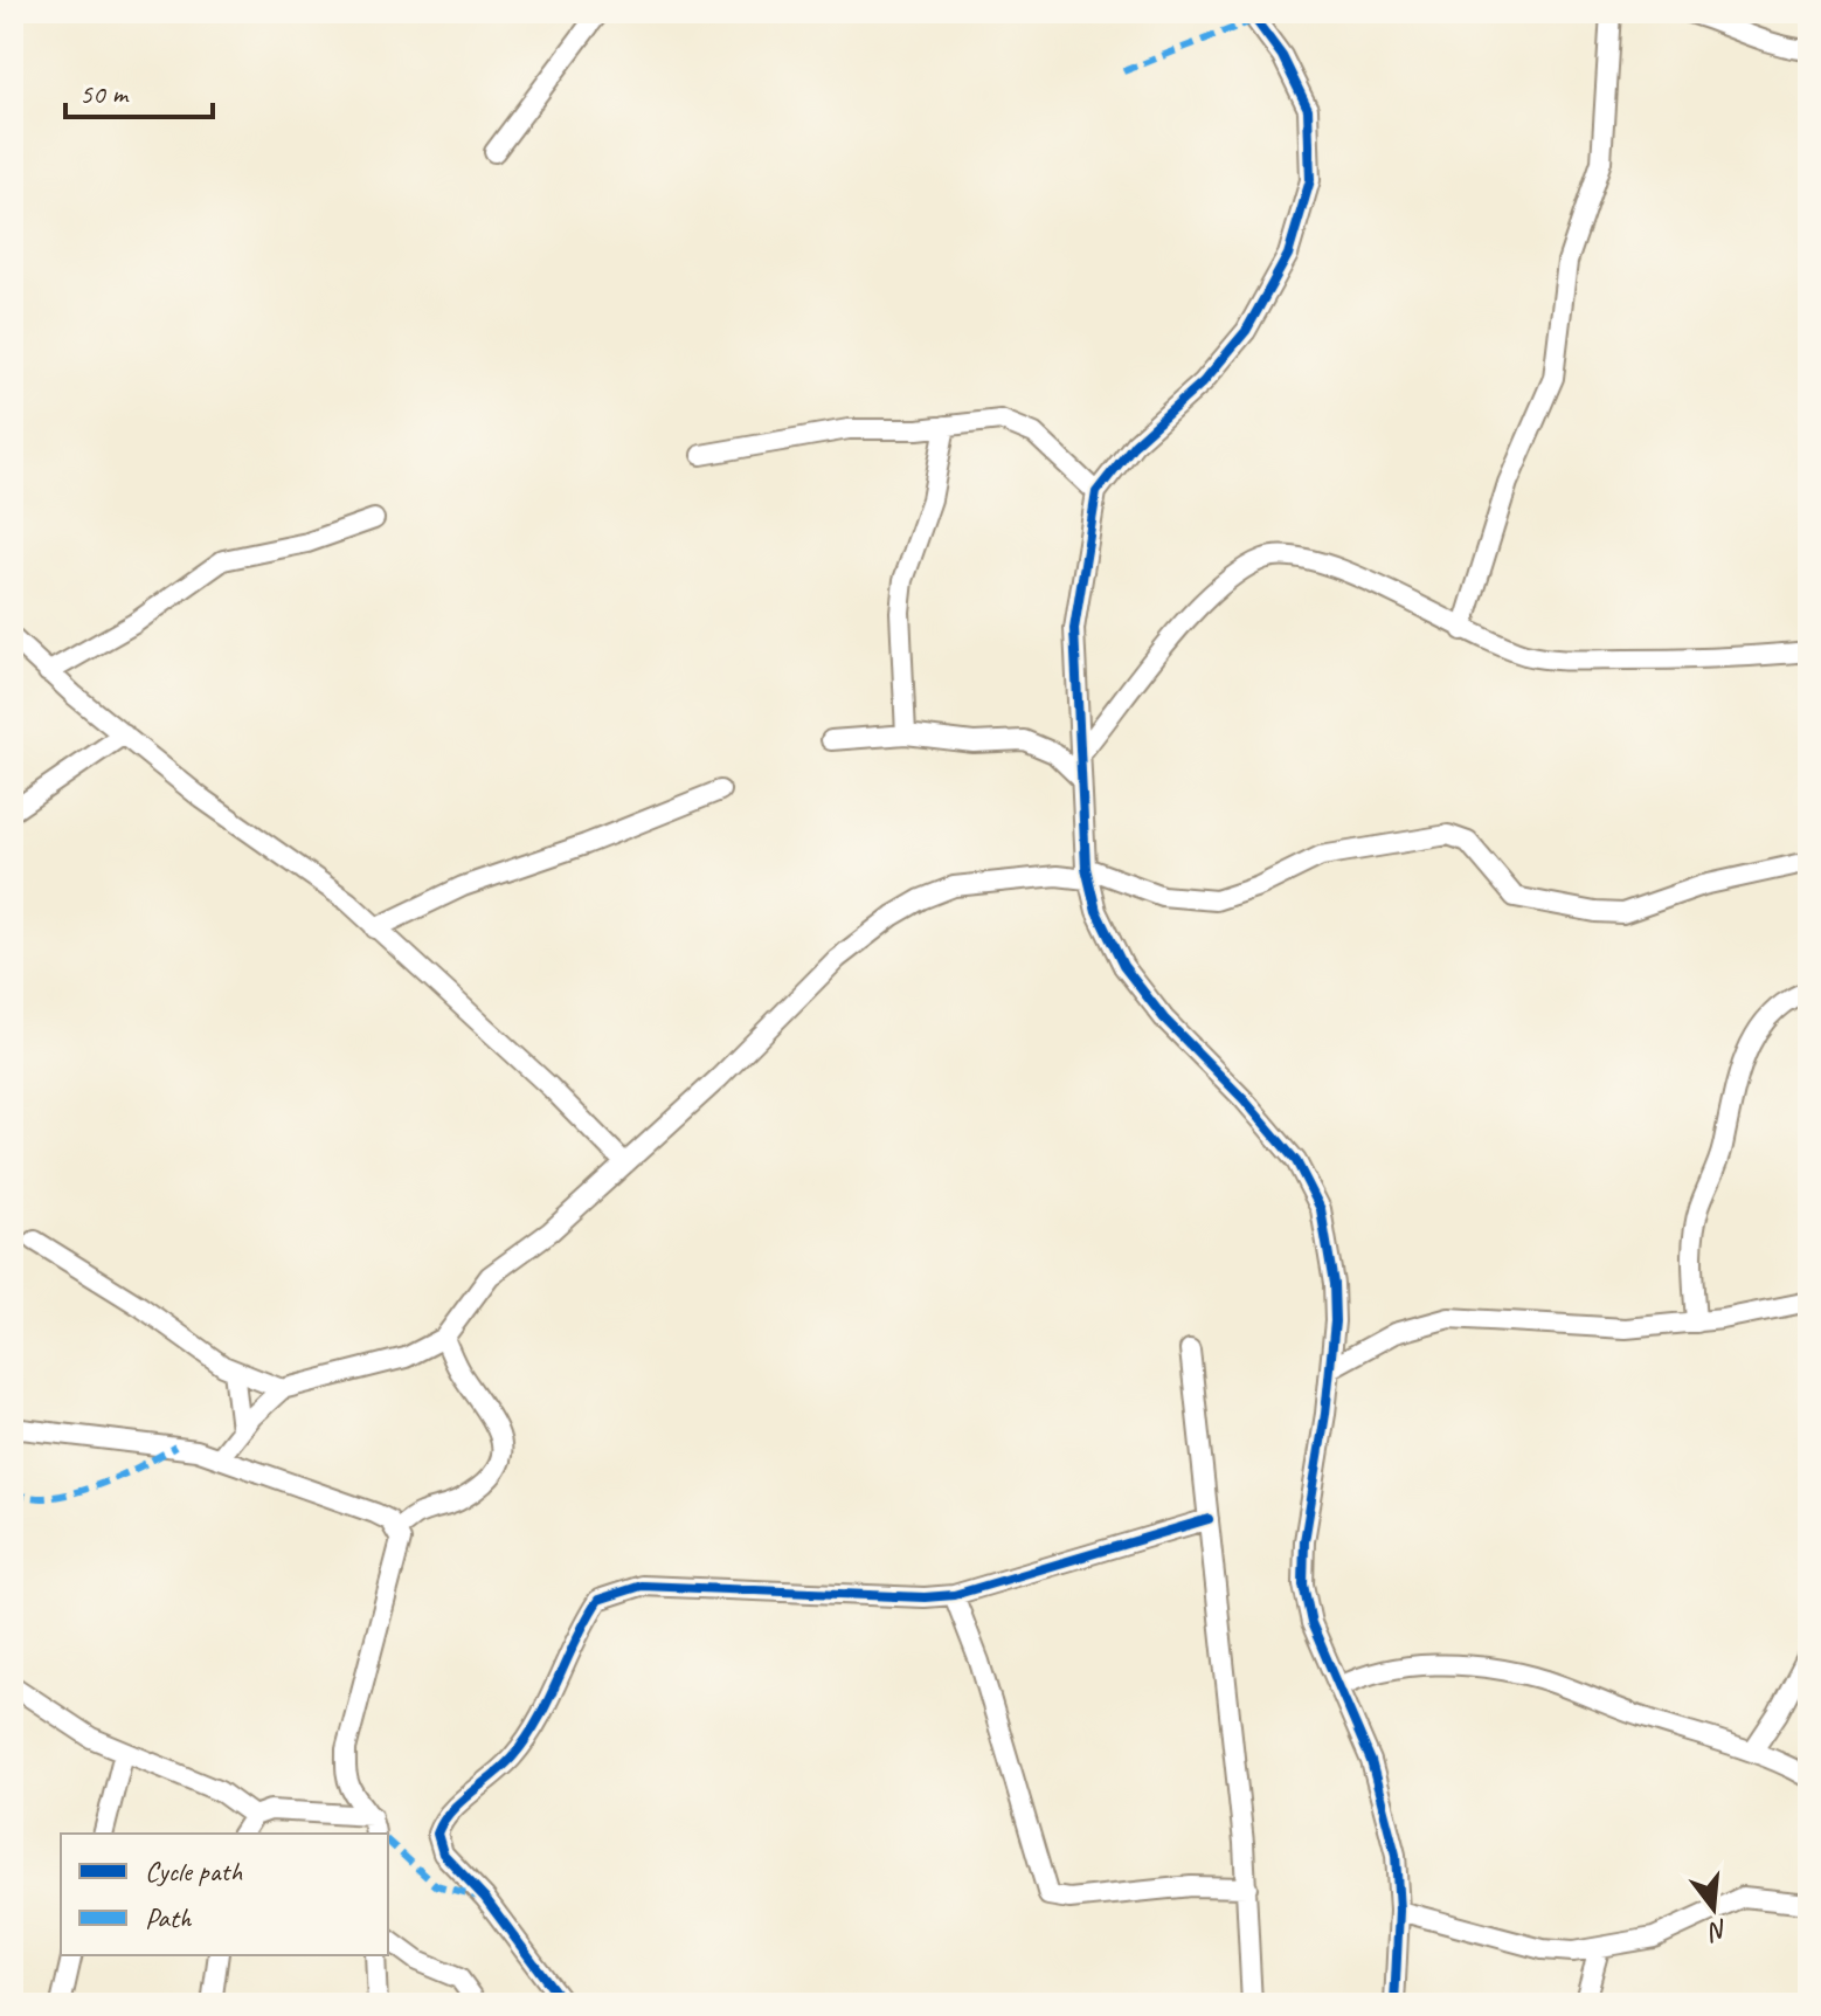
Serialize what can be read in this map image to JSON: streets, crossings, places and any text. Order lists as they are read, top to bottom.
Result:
{
  "legend": ["Cycle path", "Path"],
  "scale_bar": "50 m",
  "north": "bottom"
}
